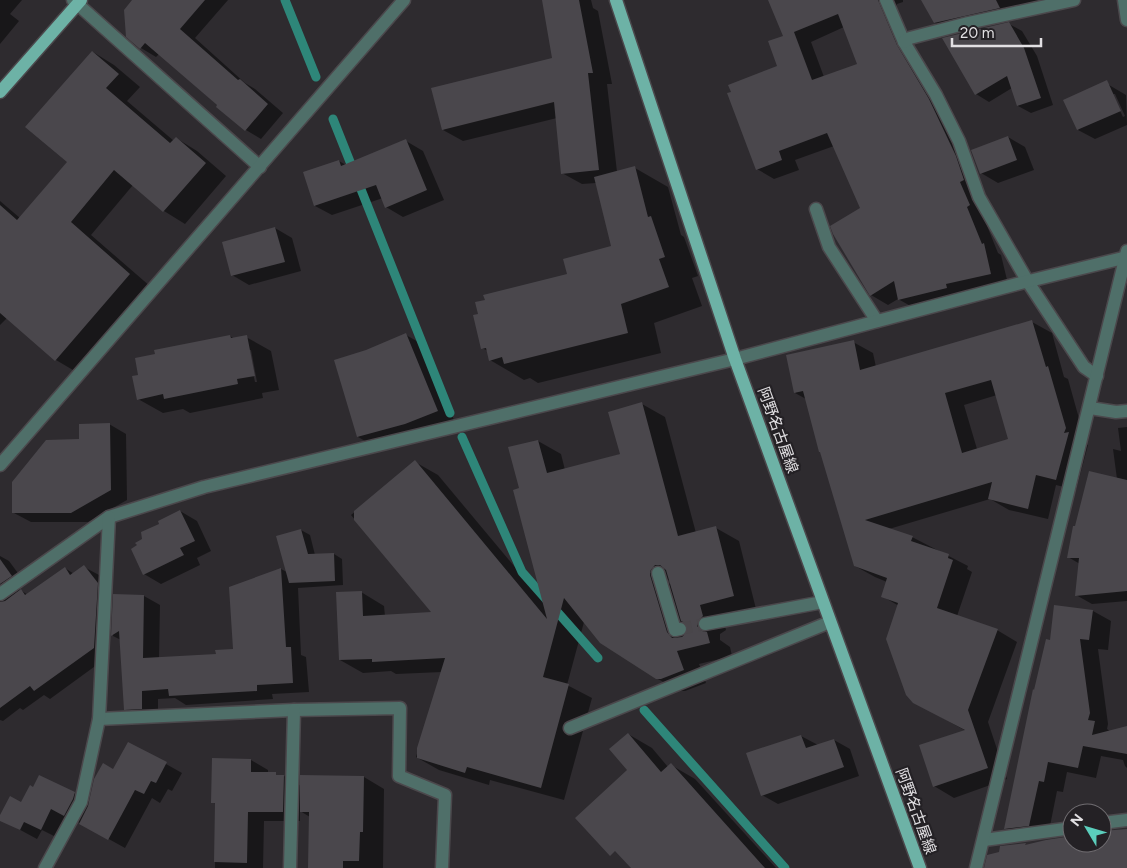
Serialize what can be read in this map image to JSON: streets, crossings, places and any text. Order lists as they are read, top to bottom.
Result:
{
  "streets": {
    "main road": ["阿野名古屋線"]
  },
  "scale_bar": "20 m",
  "north": "top left"
}
